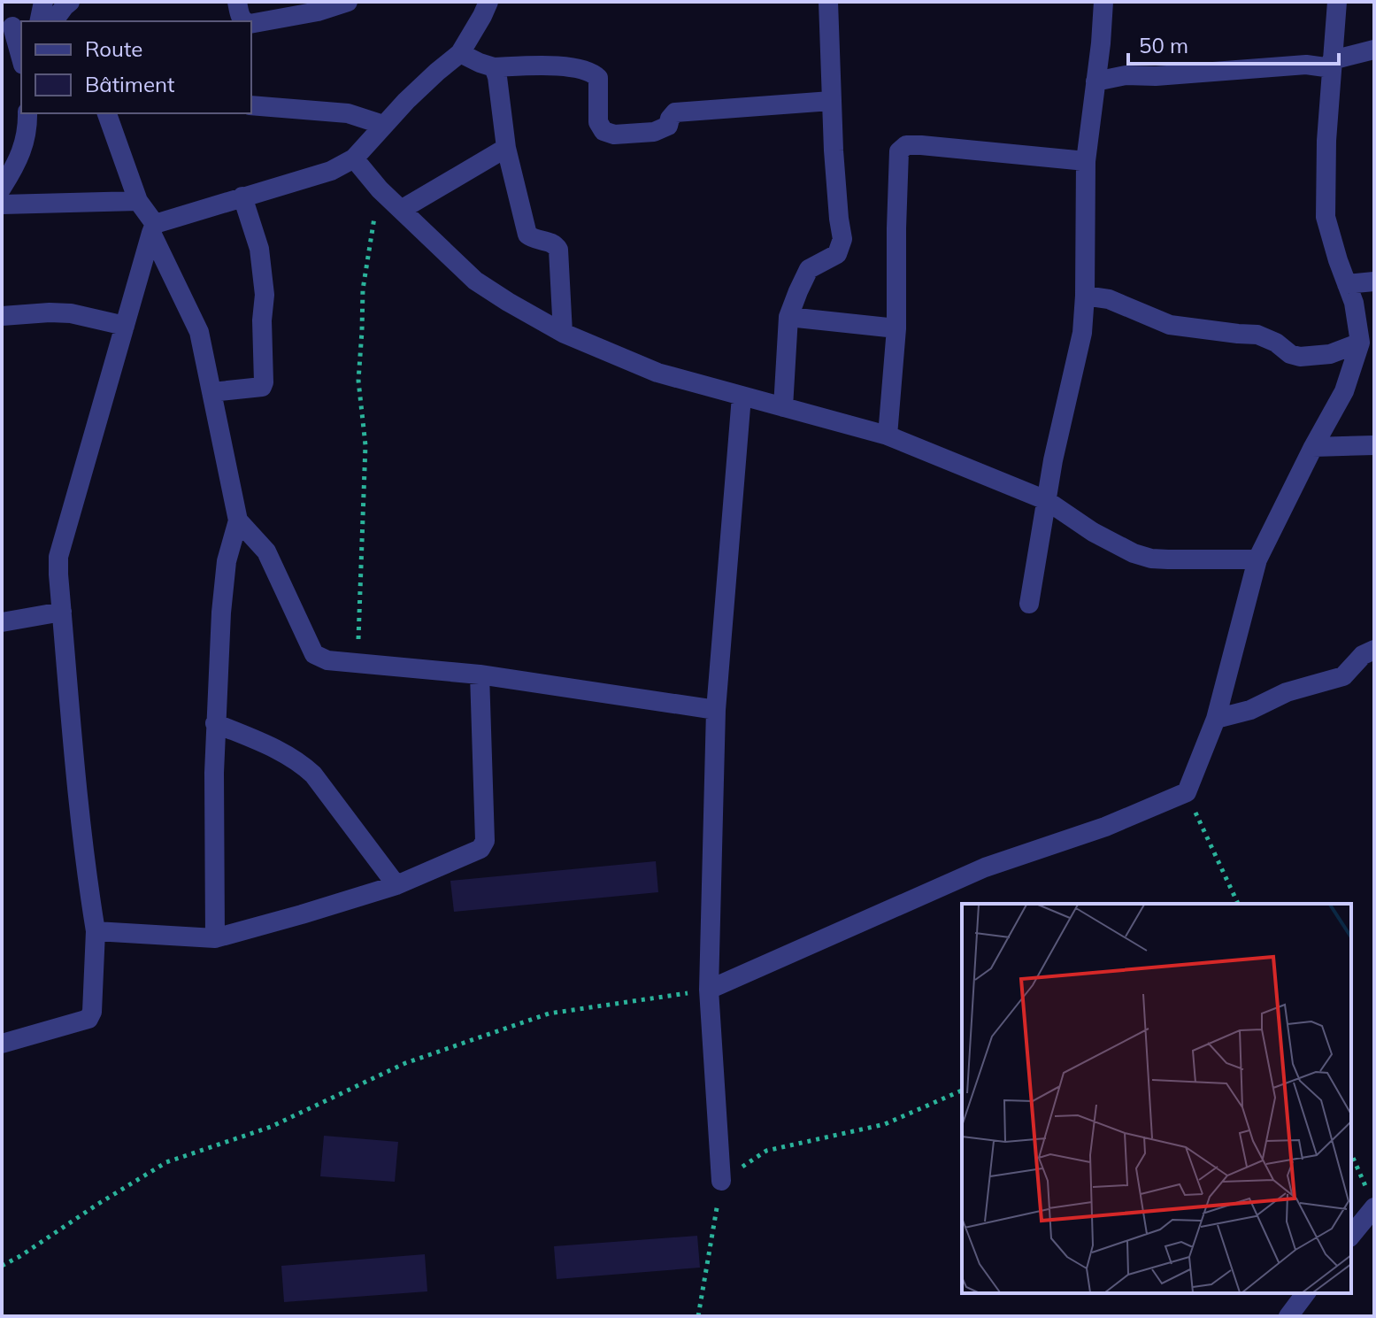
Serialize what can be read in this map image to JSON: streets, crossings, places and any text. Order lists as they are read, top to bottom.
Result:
{
  "legend": ["Route", "Bâtiment"],
  "scale_bar": "50 m"
}
